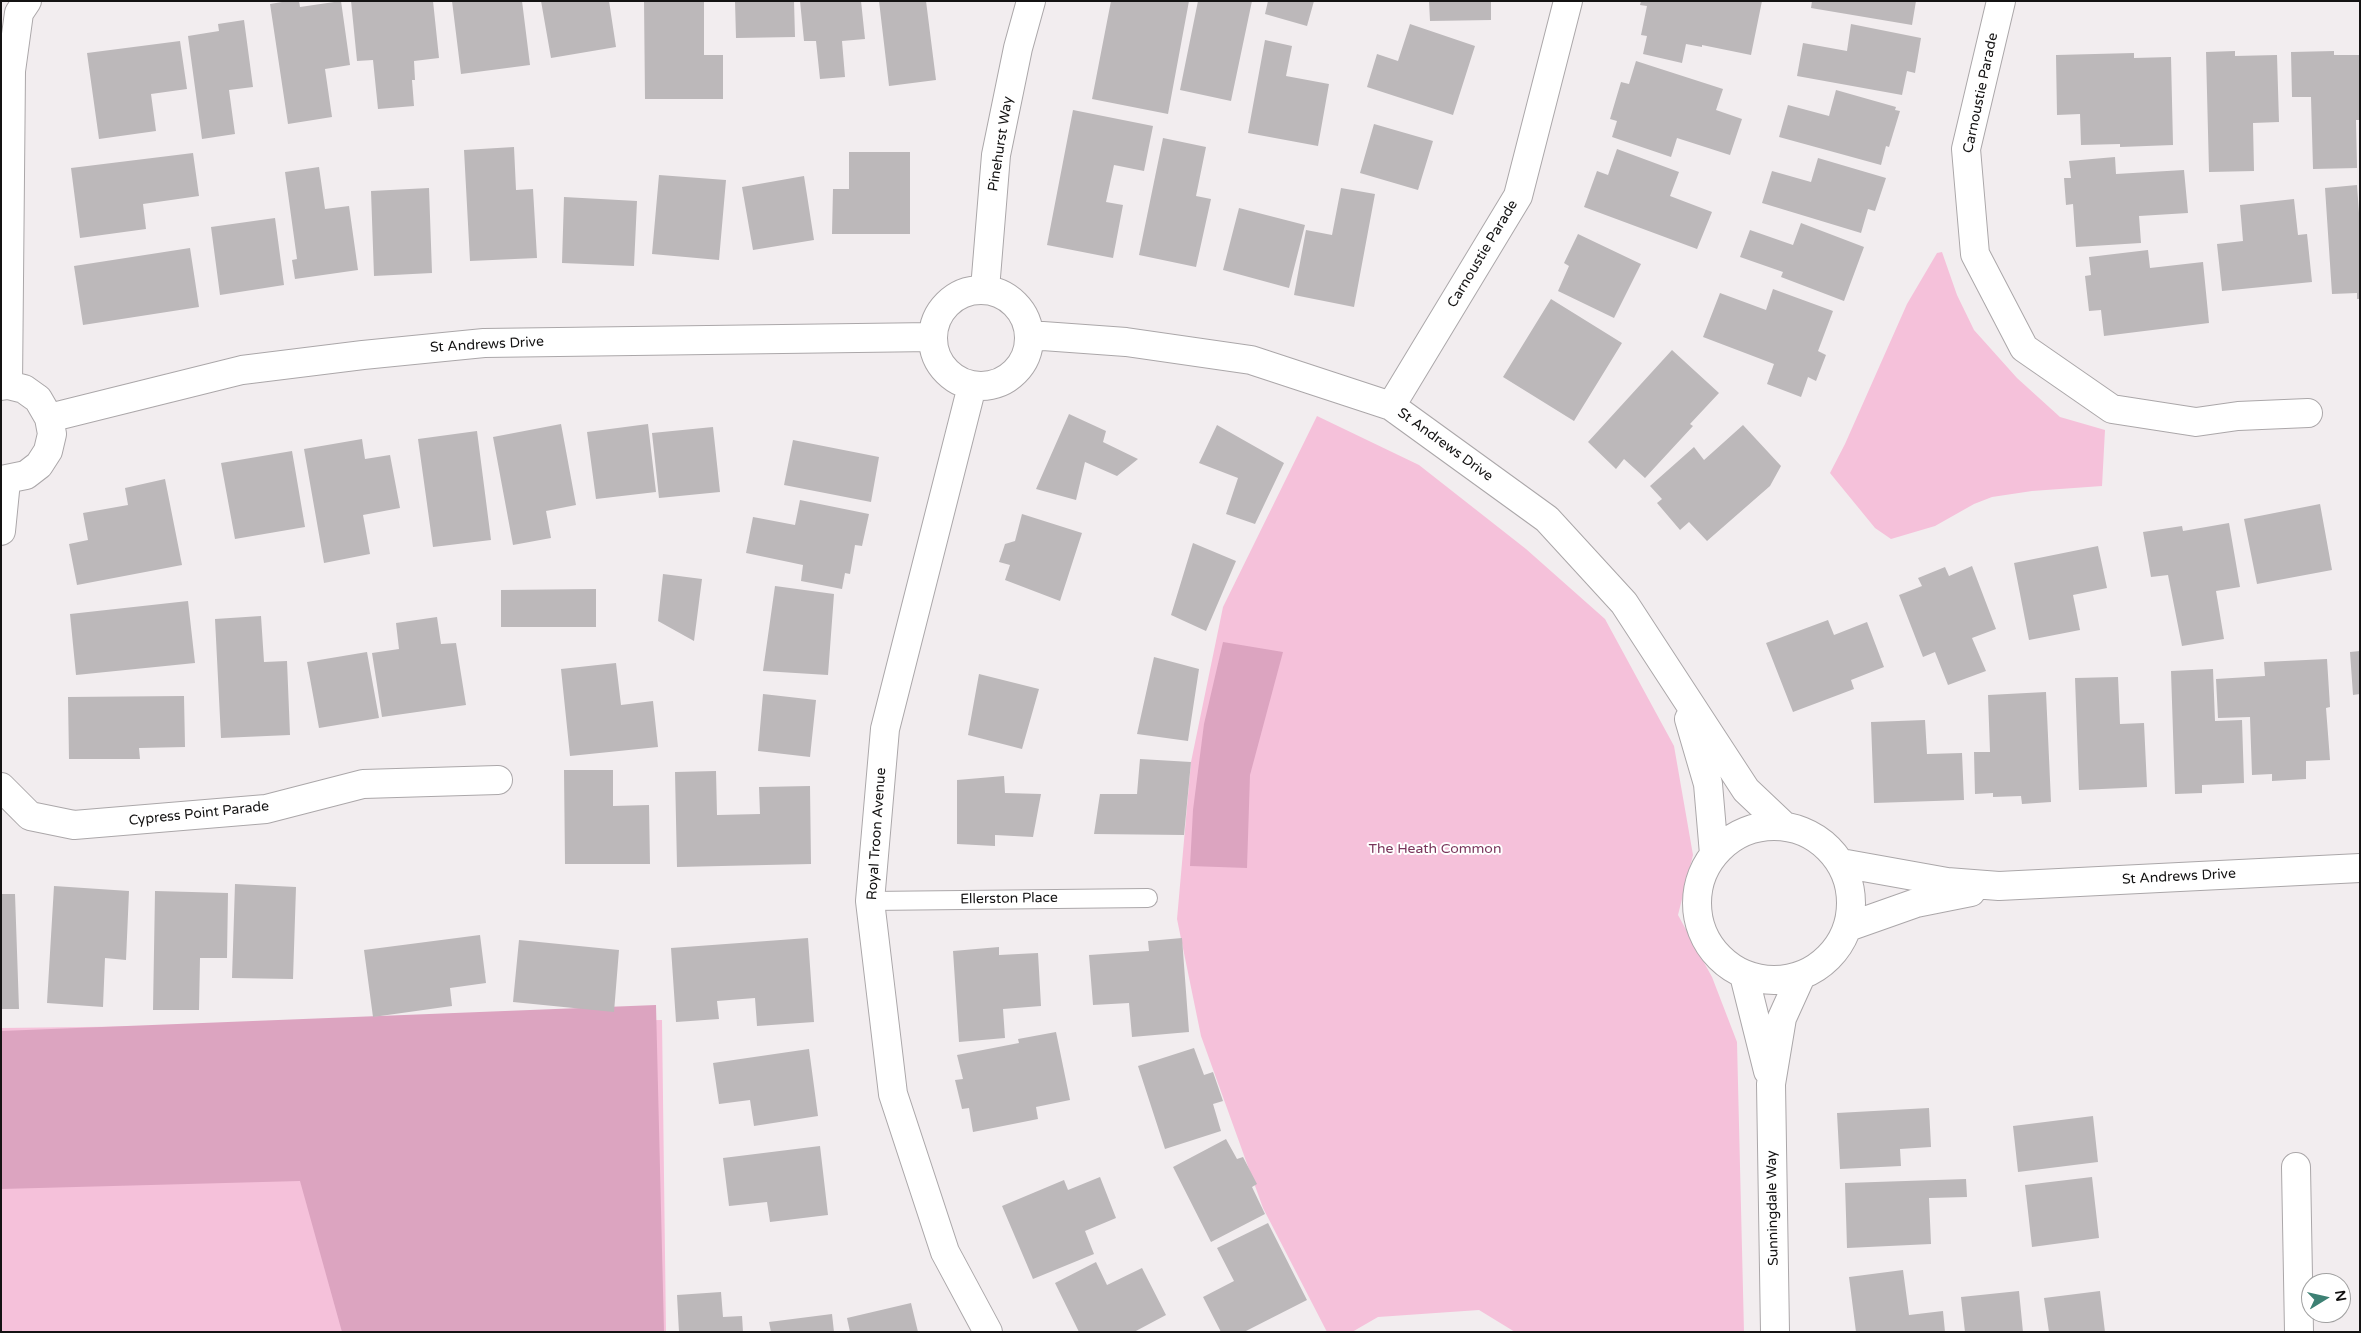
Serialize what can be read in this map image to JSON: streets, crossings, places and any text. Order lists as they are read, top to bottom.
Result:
{
  "streets": {
    "street": [
      "Carnoustie Parade",
      "Pinehurst Way",
      "St Andrews Drive",
      "Cypress Point Parade",
      "Royal Troon Avenue",
      "Sunningdale Way"
    ],
    "lane": ["Ellerston Place"]
  },
  "crossings": [
    ["Carnoustie Parade", "St Andrews Drive"],
    ["Pinehurst Way", "St Andrews Drive"],
    ["Pinehurst Way", "Royal Troon Avenue"],
    ["St Andrews Drive", "Royal Troon Avenue"],
    ["St Andrews Drive", "Sunningdale Way"],
    ["Royal Troon Avenue", "Ellerston Place"]
  ],
  "parks": ["The Heath Common"],
  "north": "right"
}
